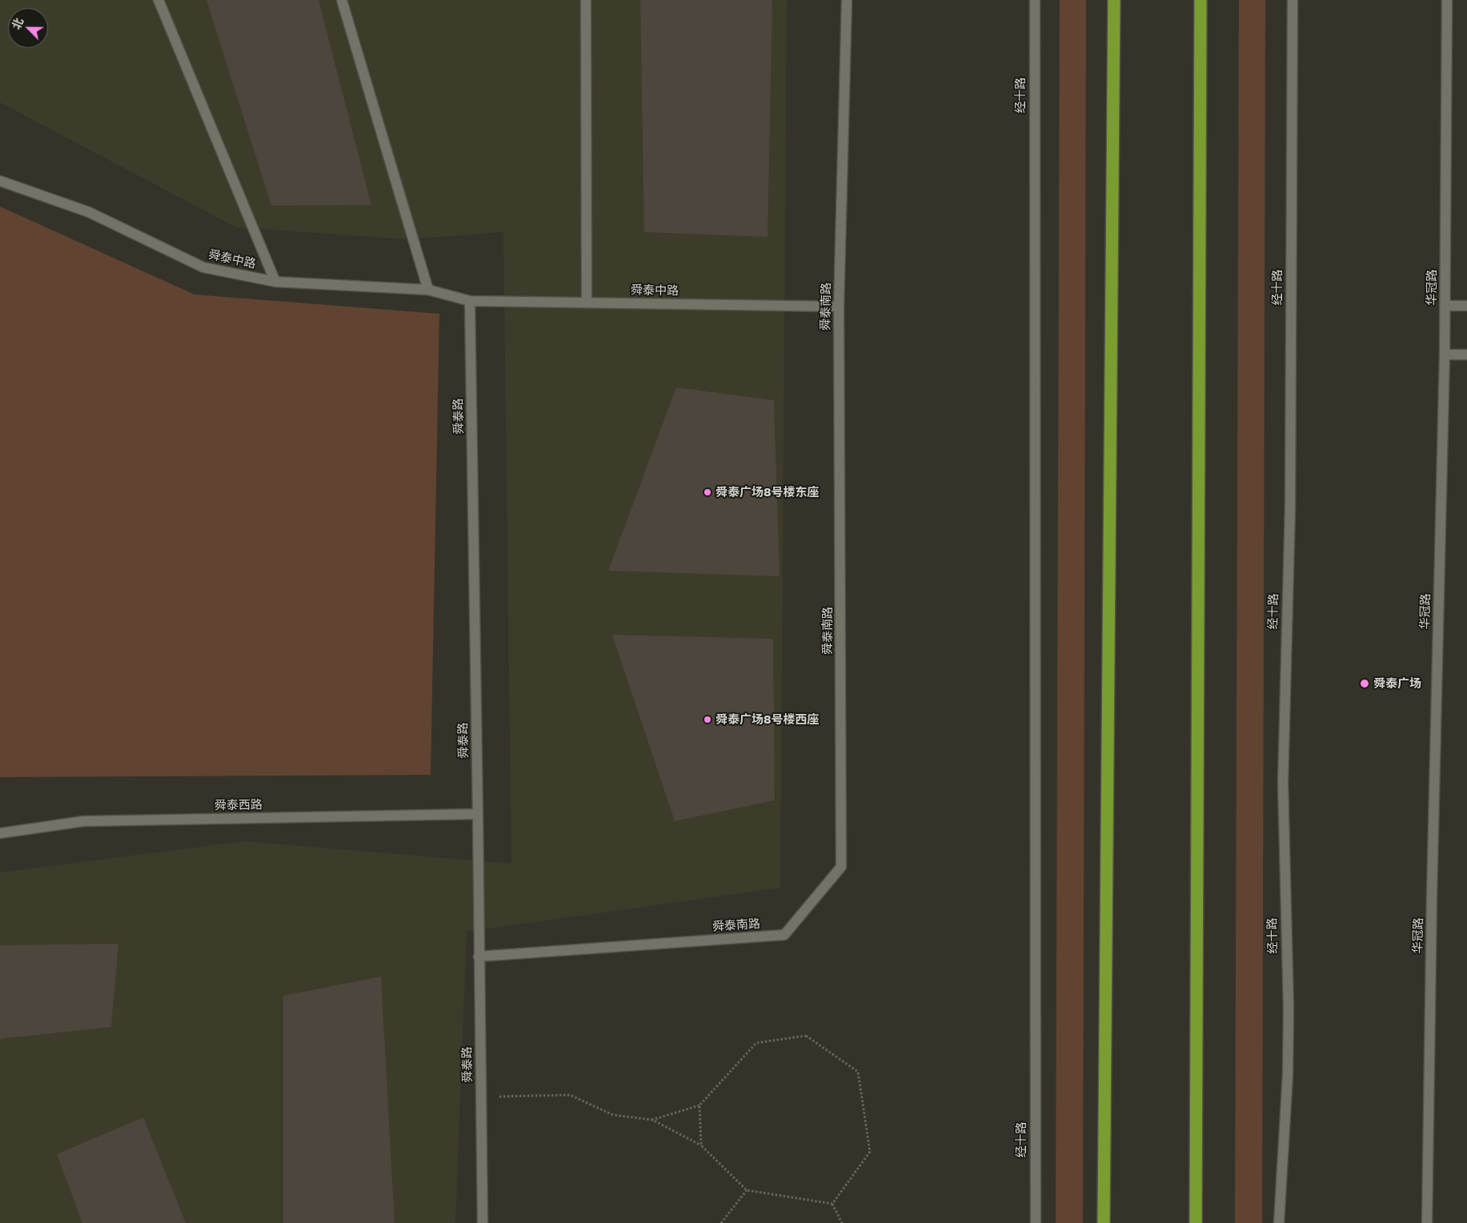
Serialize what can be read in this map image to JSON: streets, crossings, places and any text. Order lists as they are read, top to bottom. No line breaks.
{"streets":{"street":["经十路","舜泰中路","华冠路","舜泰南路","舜泰路","舜泰西路"]},"crossings":[["舜泰中路","舜泰南路"],["舜泰中路","舜泰路"],["舜泰南路","舜泰路"],["舜泰路","舜泰西路"]],"places":["舜泰广场8号楼东座","舜泰广场","舜泰广场8号楼西座"],"north":"top left"}
